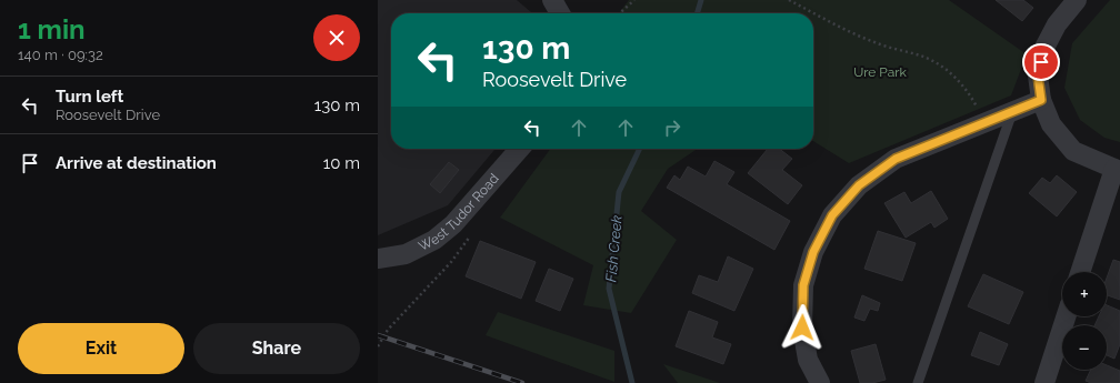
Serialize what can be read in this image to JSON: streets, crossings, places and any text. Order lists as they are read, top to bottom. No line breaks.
{"streets":{"street":["West Tudor Road"]},"water":["Fish Creek"],"parks":["Ure Park"],"page":{"heading":["1 min","140 m · 09:32"],"turn":["130 m","Roosevelt Drive"],"list":[{"name":"Turn left","note":"Roosevelt Drive","value":"130 m"},{"name":"Arrive at destination","value":"10 m"}],"map_buttons":["+","−"],"buttons":["Exit","Share"]}}
